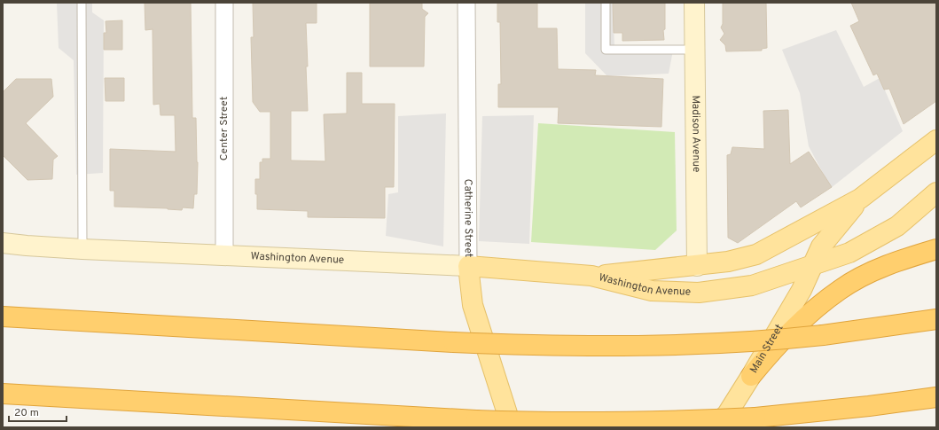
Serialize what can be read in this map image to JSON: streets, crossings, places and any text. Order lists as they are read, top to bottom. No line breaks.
{"streets":{"main road":["Madison Avenue","Catherine Street","Washington Avenue","Main Street"],"street":["Center Street"]},"crossings":[["Center Street","Washington Avenue"],["Madison Avenue","Washington Avenue"],["Madison Avenue","Main Street"],["Catherine Street","Washington Avenue"],["Washington Avenue","Main Street"]],"scale_bar":"20 m"}
